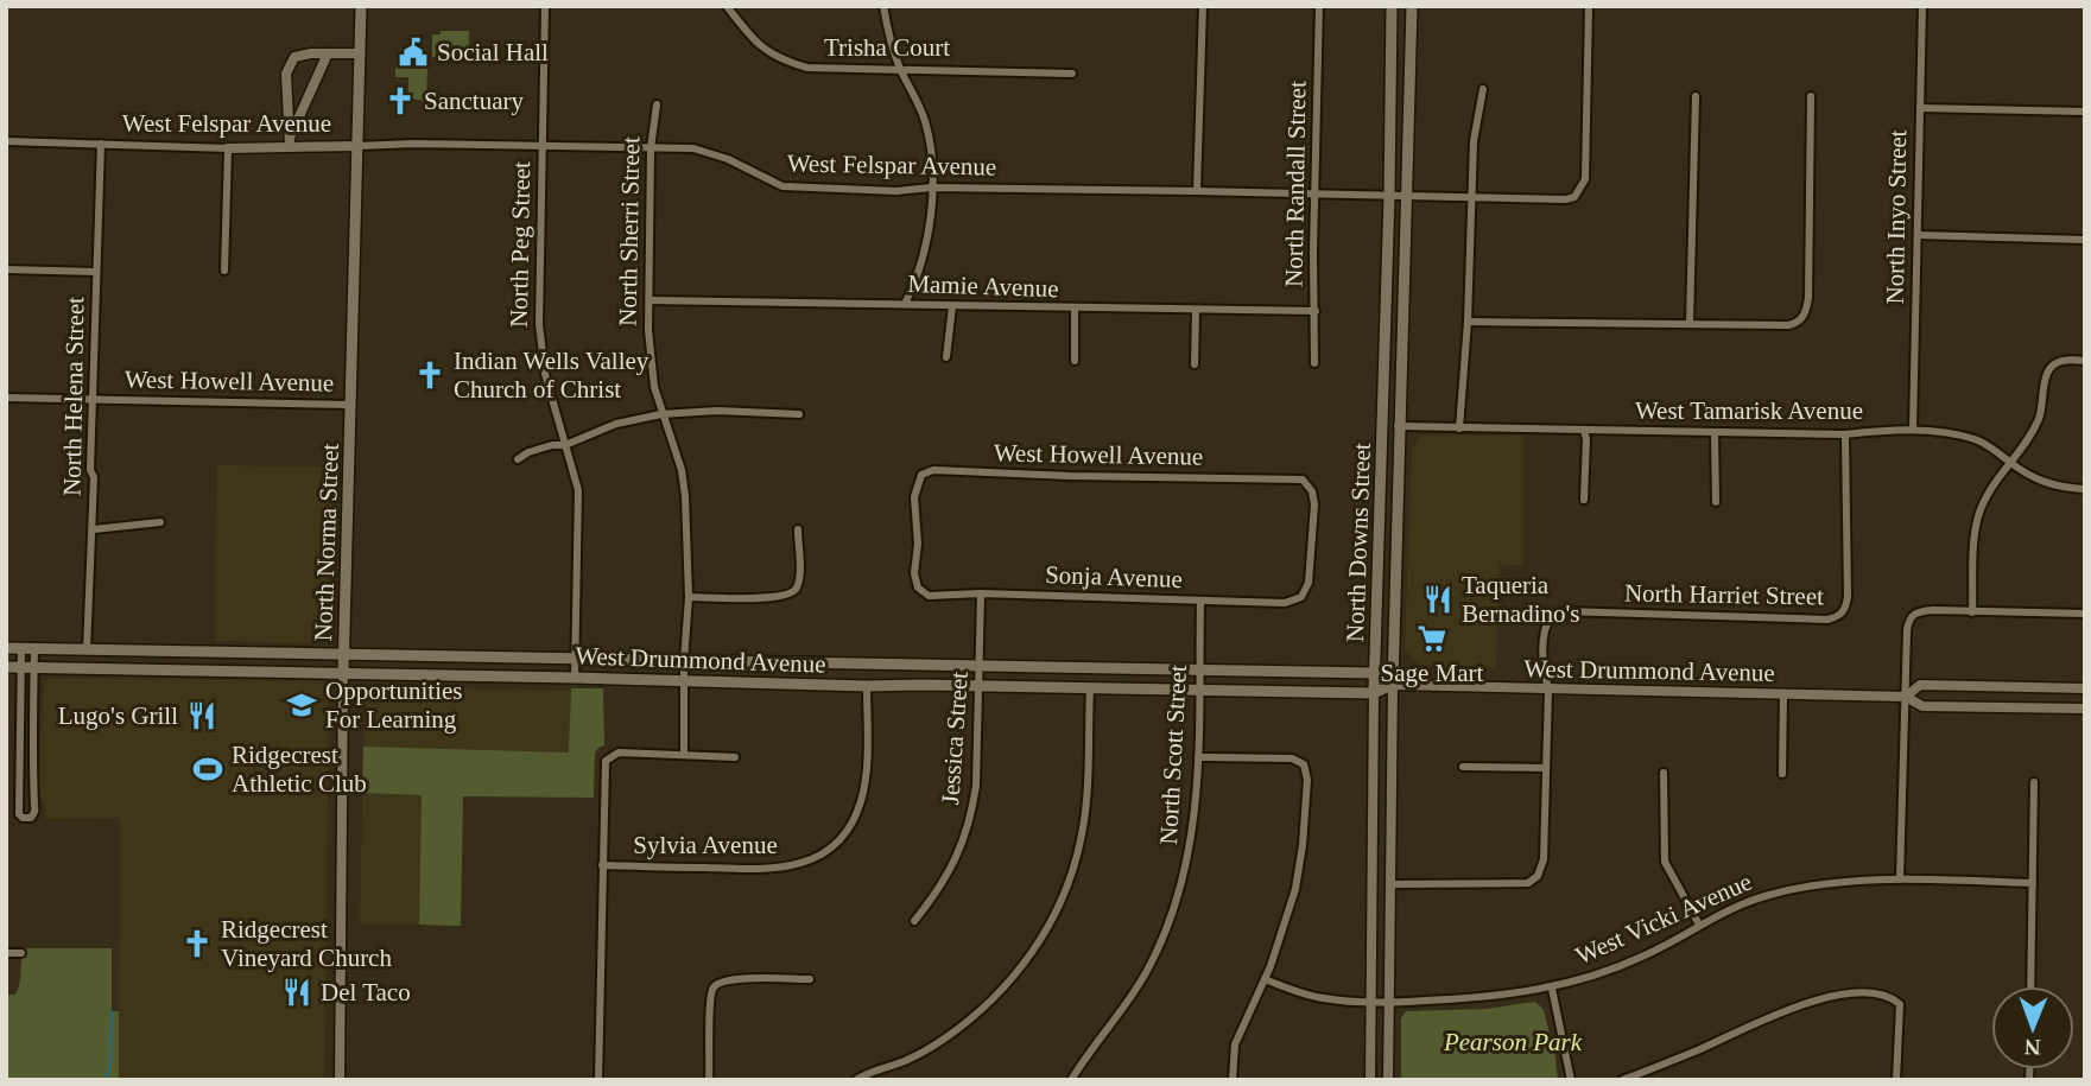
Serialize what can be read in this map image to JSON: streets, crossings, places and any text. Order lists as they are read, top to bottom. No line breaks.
{"streets":{"main road":["North Norma Street","North Downs Street","West Drummond Avenue"],"street":["Trisha Court","West Felspar Avenue","North Randall Street","North Inyo Street","North Sherri Street","North Peg Street","Mamie Avenue","West Howell Avenue","North Helena Street","West Tamarisk Avenue","Sonja Avenue","North Harriet Street","Jessica Street","North Scott Street","Sylvia Avenue","West Vicki Avenue"]},"crossings":[["West Felspar Avenue","North Randall Street"],["West Felspar Avenue","North Sherri Street"],["West Felspar Avenue","North Peg Street"],["West Felspar Avenue","North Helena Street"],["West Felspar Avenue","North Norma Street"],["West Felspar Avenue","North Downs Street"],["North Randall Street","Mamie Avenue"],["North Inyo Street","West Tamarisk Avenue"],["North Sherri Street","Mamie Avenue"],["North Sherri Street","West Drummond Avenue"],["North Peg Street","West Drummond Avenue"],["West Howell Avenue","North Helena Street"],["West Howell Avenue","North Norma Street"],["West Howell Avenue","Sonja Avenue"],["North Helena Street","West Drummond Avenue"],["West Tamarisk Avenue","North Downs Street"],["West Tamarisk Avenue","North Harriet Street"],["North Norma Street","West Drummond Avenue"],["North Downs Street","West Drummond Avenue"],["North Downs Street","West Vicki Avenue"],["Sonja Avenue","Jessica Street"],["Sonja Avenue","North Scott Street"],["North Harriet Street","West Drummond Avenue"],["West Drummond Avenue","Jessica Street"],["West Drummond Avenue","North Scott Street"],["West Drummond Avenue","Sylvia Avenue"]],"parks":["Pearson Park"],"places":{"public building":["Social Hall"],"church":["Sanctuary","Indian Wells Valley Church of Christ","Ridgecrest Vineyard Church"],"restaurant":["Taqueria Bernadino's","Lugo's Grill","Del Taco"],"supermarket":["Sage Mart"],"school or university":["Opportunities For Learning"],"sports":["Ridgecrest Athletic Club"]},"north":"bottom"}
